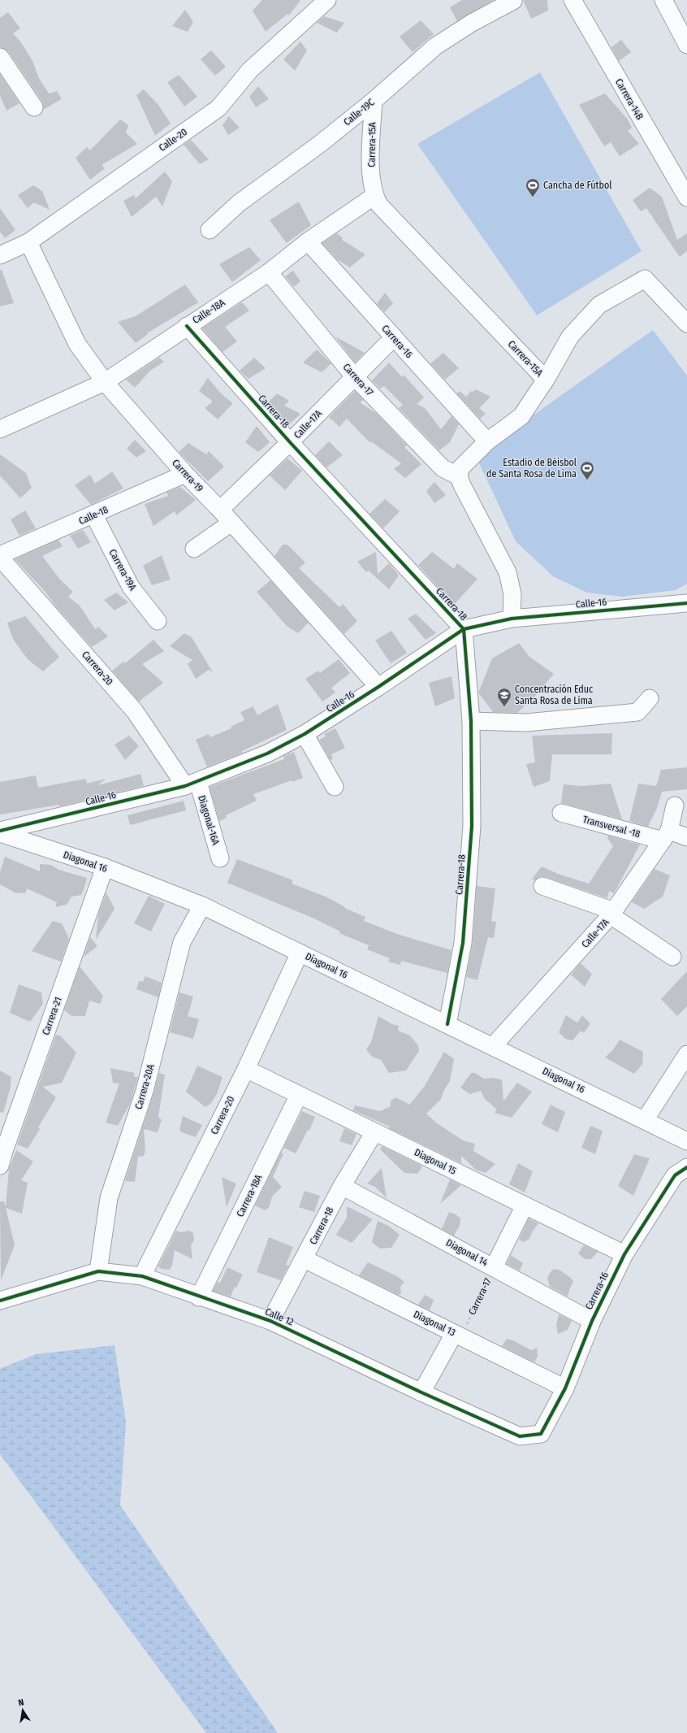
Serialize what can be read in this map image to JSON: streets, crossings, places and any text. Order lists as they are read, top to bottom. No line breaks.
{"streets":{"street":["Carrera-14B","Calle-19C","Calle-20","Carrera-15A","Calle-18A","Carrera-16","Carrera-17","Carrera-18","Calle-17A","Carrera-19","Calle-18","Carrera-19A","Calle-16","Carrera-20","Diagonal-16A","Transversal -18","Diagonal 16","Carrera-21","Carrera-20A","Diagonal 15","Carrera-18A","Diagonal 14","Calle 12","Diagonal 13"]},"crossings":[["Calle-19C","Carrera-15A"],["Calle-20","Carrera-19"],["Carrera-15A","Calle-18A"],["Carrera-15A","Carrera-16"],["Carrera-15A","Carrera-17"],["Calle-18A","Carrera-16"],["Calle-18A","Carrera-17"],["Calle-18A","Carrera-18"],["Calle-18A","Carrera-19"],["Carrera-16","Calle-17A"],["Carrera-16","Diagonal 15"],["Carrera-16","Diagonal 14"],["Carrera-16","Calle 12"],["Carrera-16","Diagonal 13"],["Carrera-17","Calle-17A"],["Carrera-17","Diagonal 15"],["Carrera-17","Diagonal 14"],["Carrera-17","Diagonal 13"],["Carrera-18","Calle-17A"],["Carrera-18","Calle-16"],["Carrera-18","Diagonal 16"],["Carrera-18","Diagonal 15"],["Carrera-18","Diagonal 14"],["Carrera-18","Calle 12"],["Carrera-18","Diagonal 13"],["Calle-17A","Carrera-19"],["Calle-17A","Transversal -18"],["Calle-17A","Diagonal 16"],["Carrera-19","Calle-18"],["Carrera-19","Calle-16"],["Calle-18","Carrera-19A"],["Calle-18","Carrera-20"],["Calle-16","Carrera-20"],["Calle-16","Diagonal-16A"],["Calle-16","Diagonal 16"],["Carrera-20","Diagonal-16A"],["Carrera-20","Diagonal 16"],["Carrera-20","Diagonal 15"],["Carrera-20","Calle 12"],["Diagonal 16","Carrera-21"],["Diagonal 16","Carrera-20A"],["Carrera-20A","Calle 12"],["Diagonal 15","Carrera-18A"],["Carrera-18A","Calle 12"]],"places":{"sports":["Cancha de Fútbol","Estadio de Béisbol de Santa Rosa de Lima"],"school or university":["Concentración Educ Santa Rosa de Lima"]},"north":"top"}
